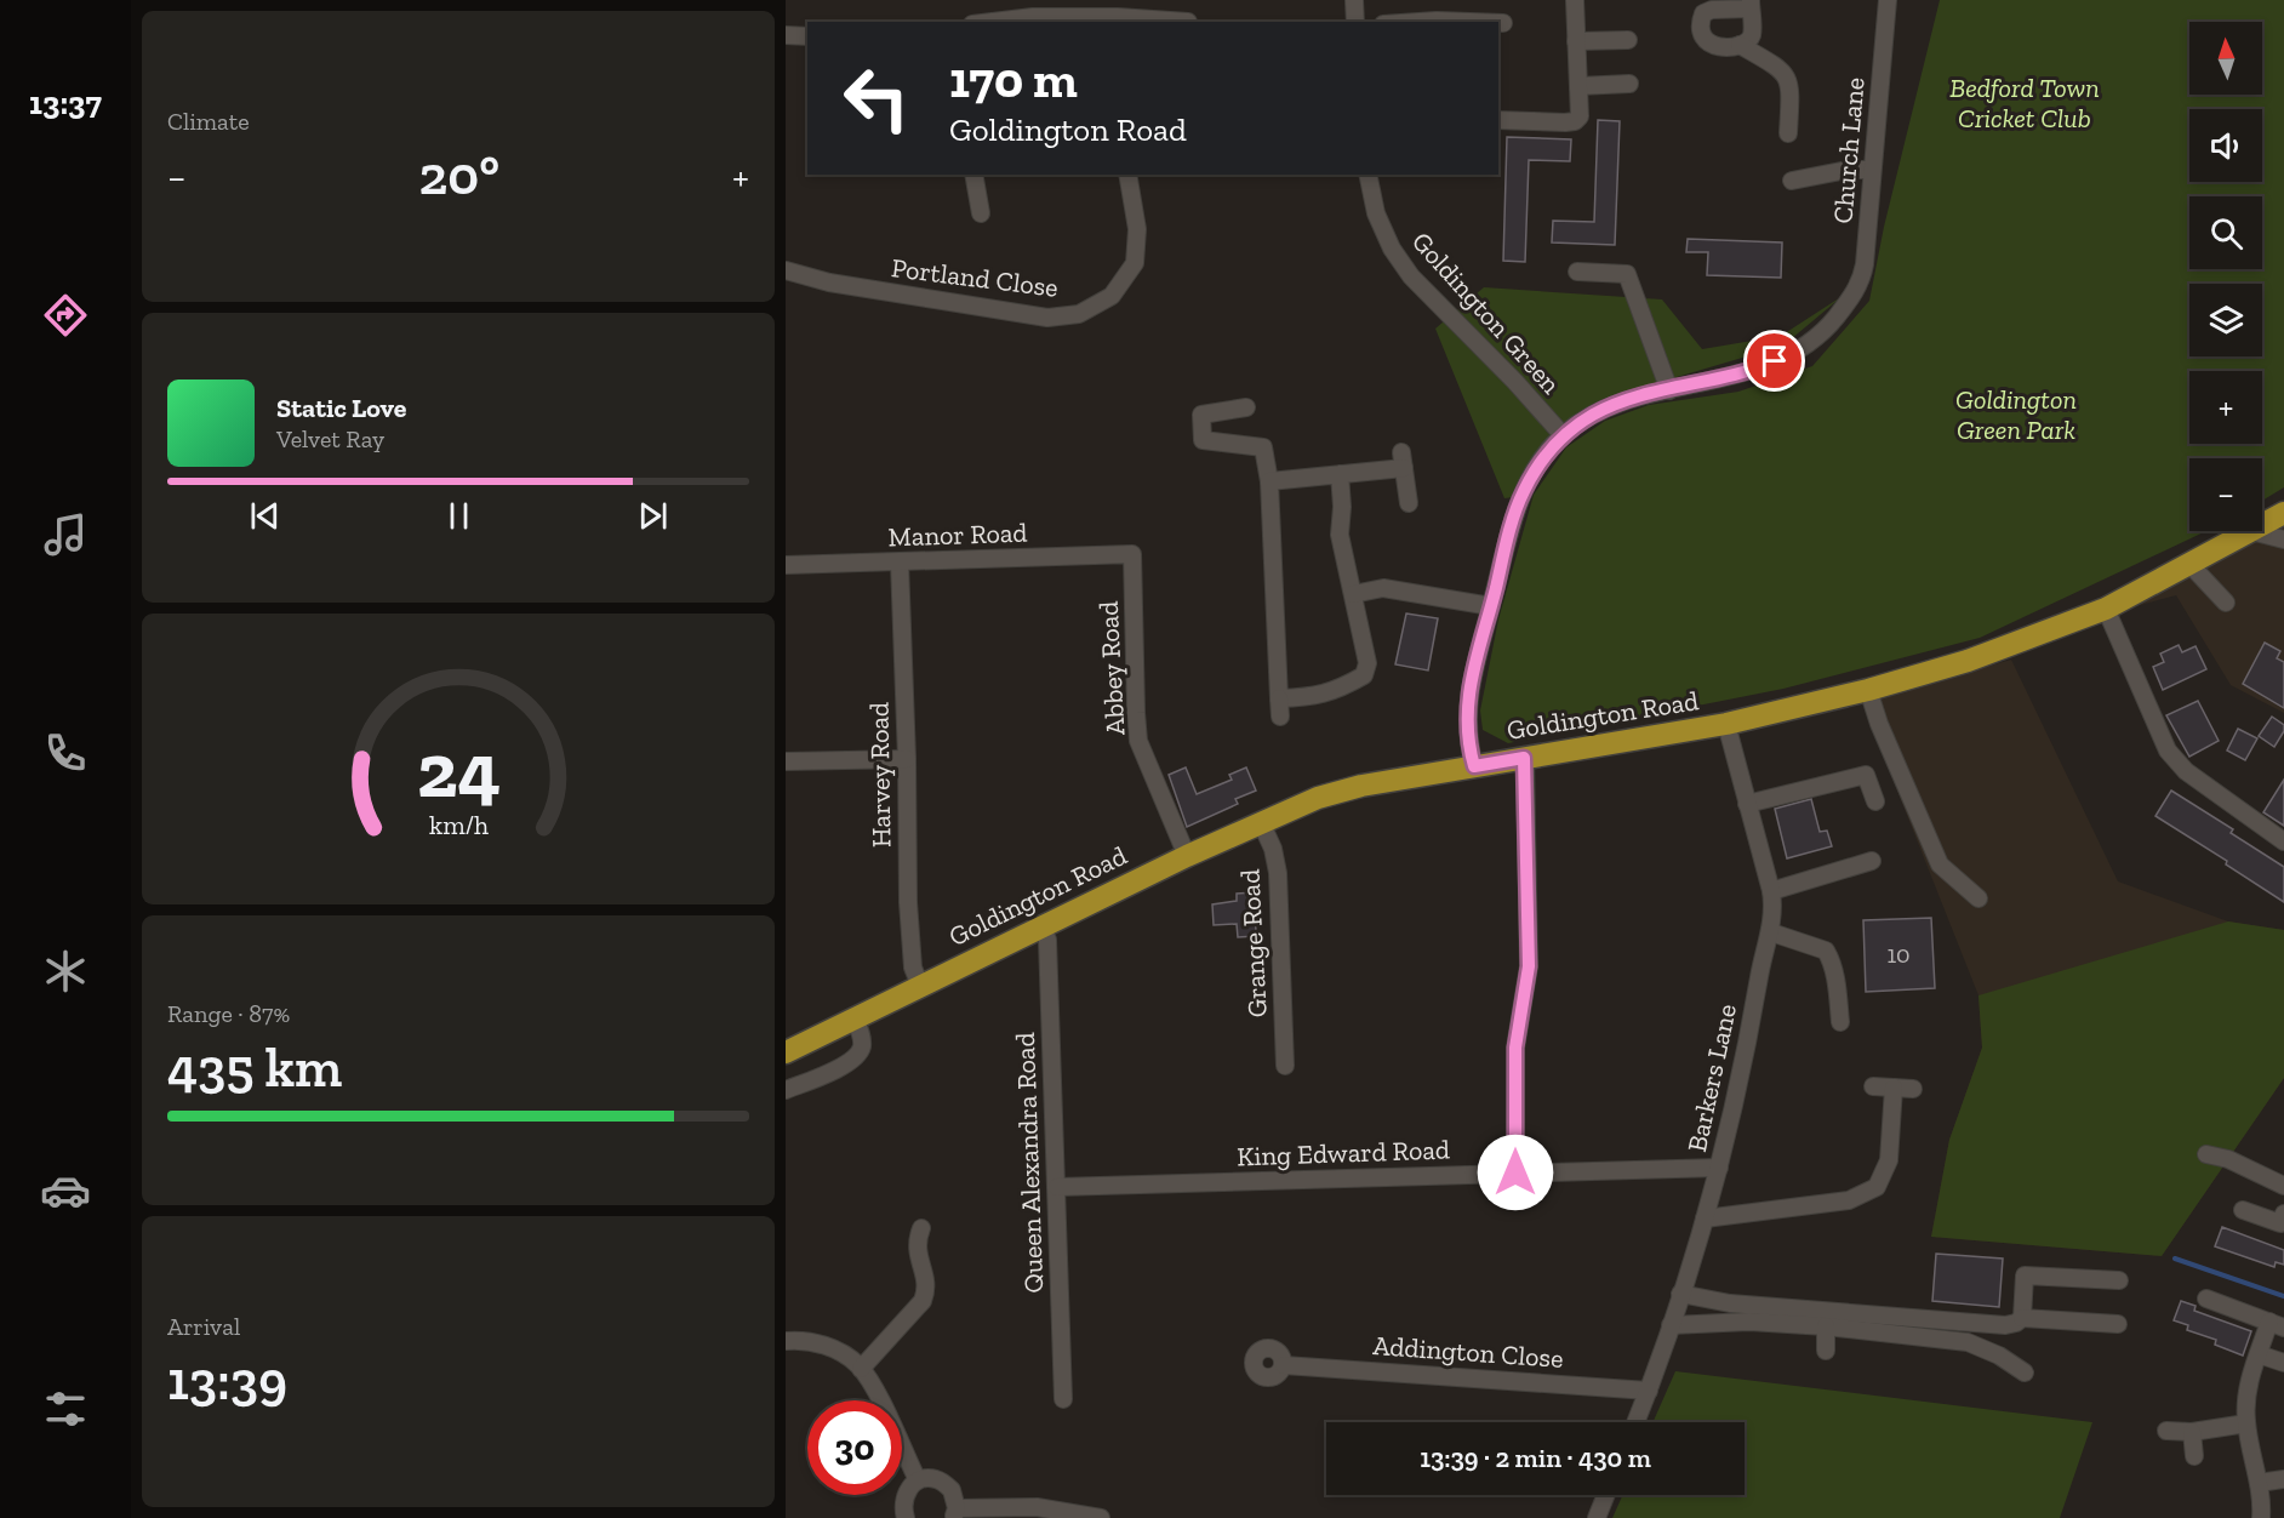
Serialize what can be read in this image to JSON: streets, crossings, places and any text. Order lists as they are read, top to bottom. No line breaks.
{"streets":{"main road":["Goldington Road"],"street":["Church Lane","Portland Close","Goldington Green","Manor Road","Abbey Road","Harvey Road","Grange Road","Barkers Lane","King Edward Road","Queen Alexandra Road","Addington Close"]},"crossings":[["Church Lane","Goldington Green"],["Goldington Green","Goldington Road"],["Manor Road","Abbey Road"],["Manor Road","Harvey Road"],["Abbey Road","Goldington Road"],["Goldington Road","Harvey Road"],["Goldington Road","Grange Road"],["Goldington Road","Barkers Lane"],["Goldington Road","Queen Alexandra Road"],["Barkers Lane","King Edward Road"],["Barkers Lane","Addington Close"],["King Edward Road","Queen Alexandra Road"]],"parks":["Bedford Town Cricket Club","Goldington Green Park"],"house_numbers":["10"],"north":"top","page":{"tabs":"13:37","tile":["Climate",["Range · 87%","435 km"],["Arrival","13:39"]],"map_buttons":["+","−"],"turn":["170 m","Goldington Road"],"heat":["−","20°","+"],"song":["Static Love","Velvet Ray"],"limit":"30","trip":"13:39 · 2 min · 430 m","gauge":["24","km/h"]}}
